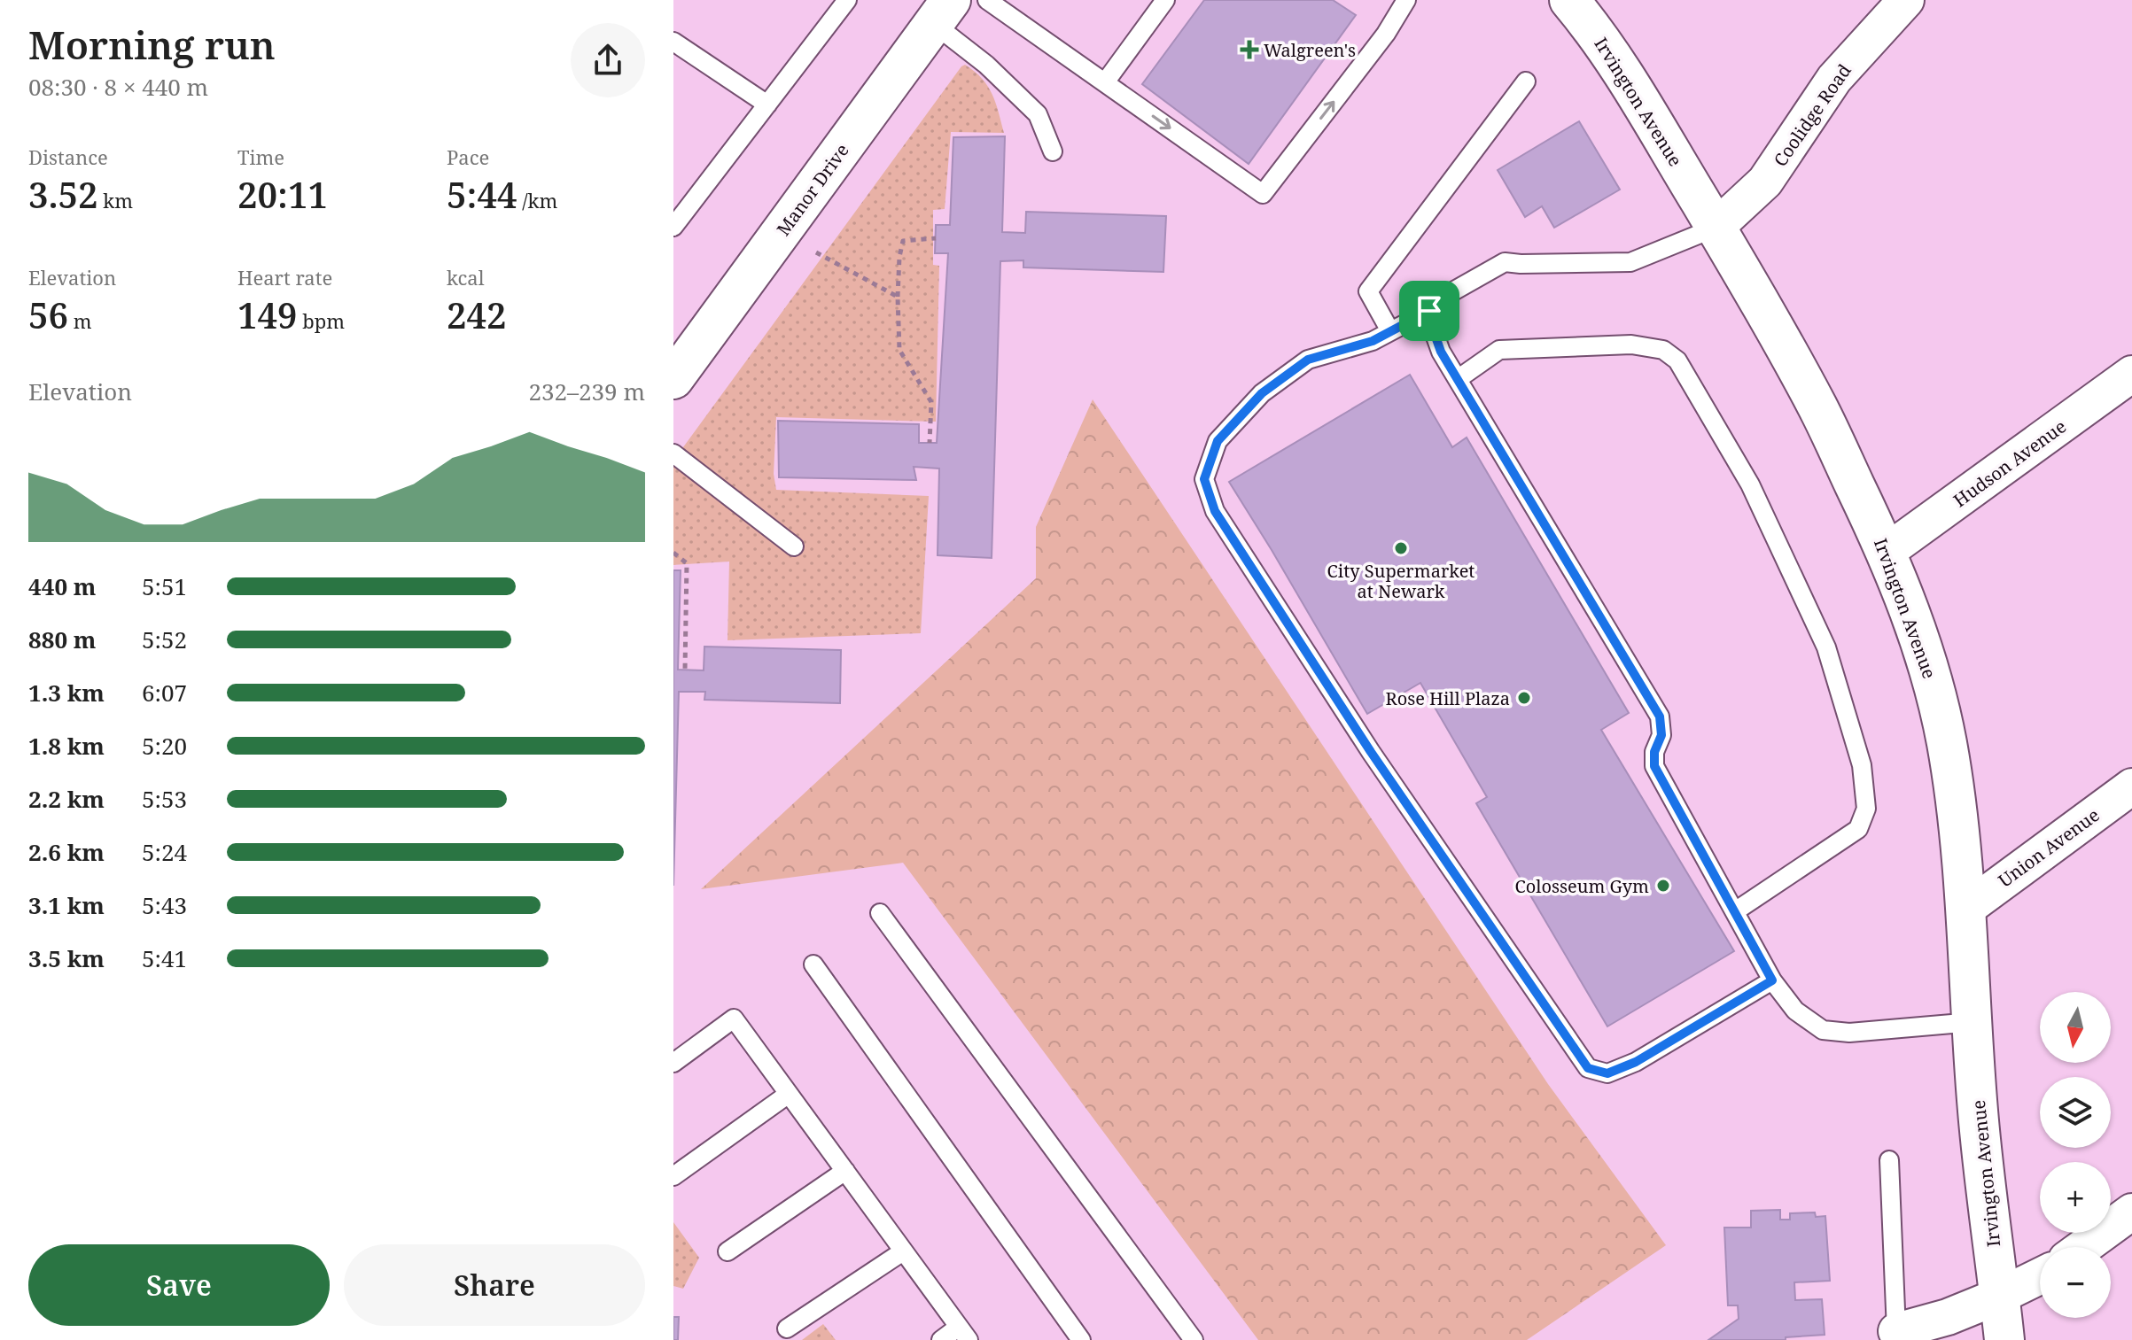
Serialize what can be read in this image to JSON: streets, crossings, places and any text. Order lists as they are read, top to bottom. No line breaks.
{"streets":{"main road":["Irvington Avenue","Manor Drive"],"street":["Coolidge Road","Hudson Avenue","Union Avenue"]},"crossings":[["Irvington Avenue","Coolidge Road"],["Irvington Avenue","Hudson Avenue"],["Irvington Avenue","Union Avenue"]],"places":{"health":["Walgreen's"],"other":["City Supermarket at Newark","Rose Hill Plaza","Colosseum Gym"]},"north":"bottom","page":{"heading":["Morning run","08:30 · 8 × 440 m"],"stats":[["Distance","3.52 km"],["Time","20:11"],["Pace","5:44 /km"],["Elevation","56 m"],["Heart rate","149 bpm"],["kcal","242"]],"chart":["Elevation","232–239 m"],"list":[{"name":"440 m","note":"5:51"},{"name":"880 m","note":"5:52"},{"name":"1.3 km","note":"6:07"},{"name":"1.8 km","note":"5:20"},{"name":"2.2 km","note":"5:53"},{"name":"2.6 km","note":"5:24"},{"name":"3.1 km","note":"5:43"},{"name":"3.5 km","note":"5:41"}],"map_buttons":["+","−"],"buttons":["Save","Share"]}}
